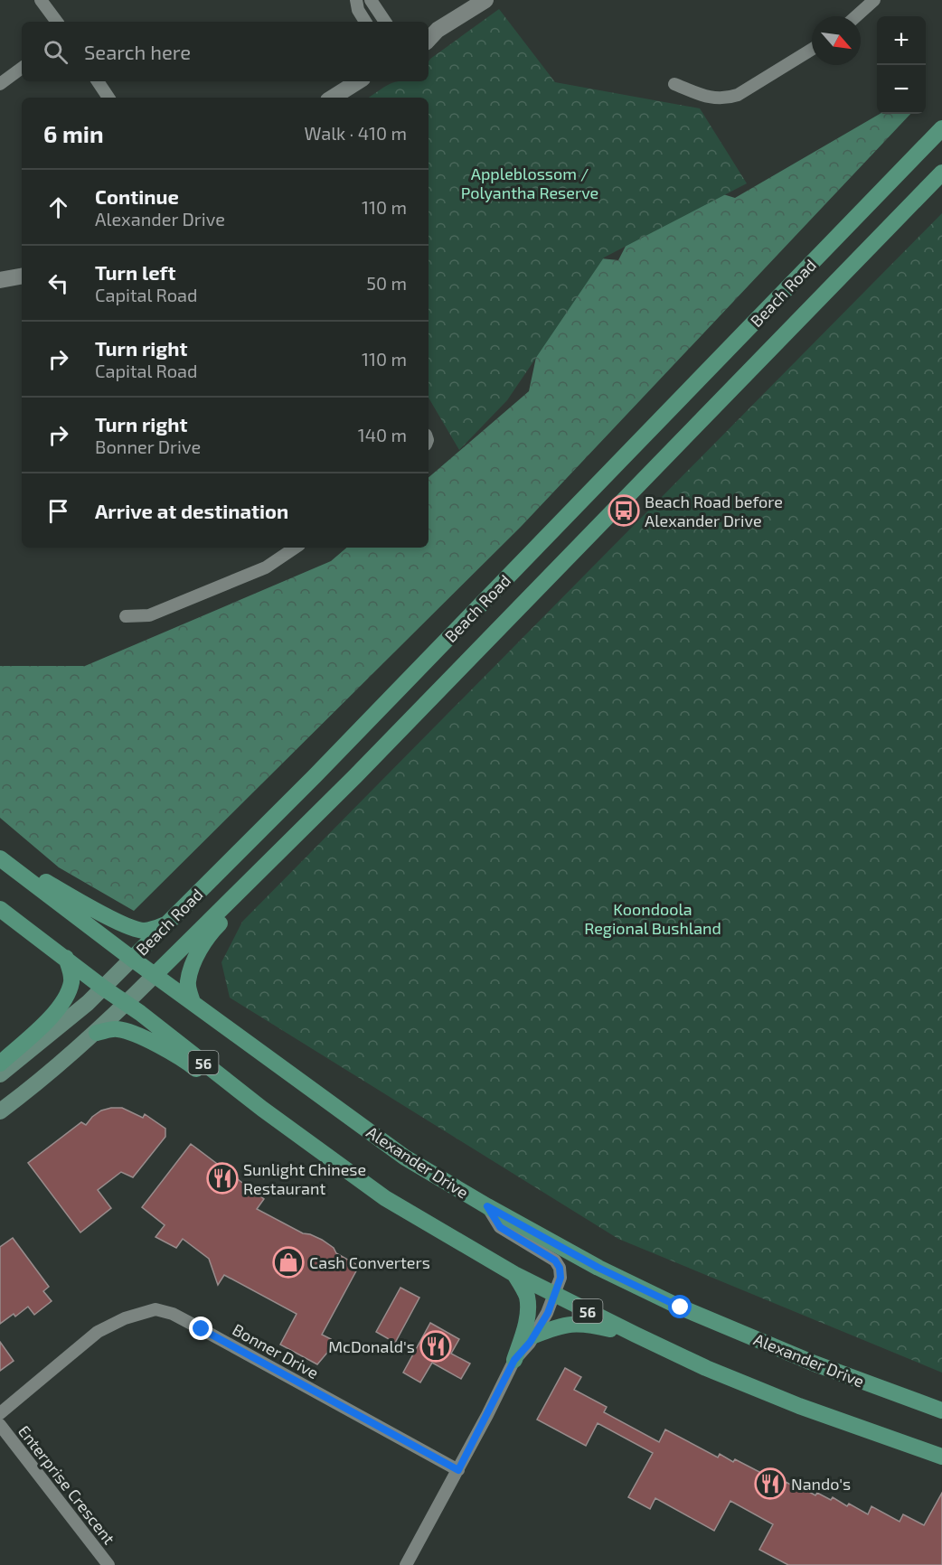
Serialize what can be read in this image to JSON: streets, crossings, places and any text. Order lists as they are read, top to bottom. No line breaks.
{"streets":{"main road":["Beach Road","56","Alexander Drive"],"street":["Bonner Drive","Enterprise Crescent"]},"crossings":[["Beach Road","56"],["Beach Road","Alexander Drive"]],"parks":["Appleblossom / Polyantha Reserve","Koondoola Regional Bushland"],"places":{"bus stop":["Beach Road before Alexander Drive"],"restaurant":["Sunlight Chinese Restaurant","McDonald's","Nando's"],"shop":["Cash Converters"]},"north":"bottom right","page":{"map_buttons":["+","−"],"search":"Search here","heading":["6 min","Walk · 410 m"],"list":[["Continue","Alexander Drive","110 m"],["Turn left","Capital Road","50 m"],["Turn right","Capital Road","110 m"],["Turn right","Bonner Drive","140 m"],"Arrive at destination"]}}
